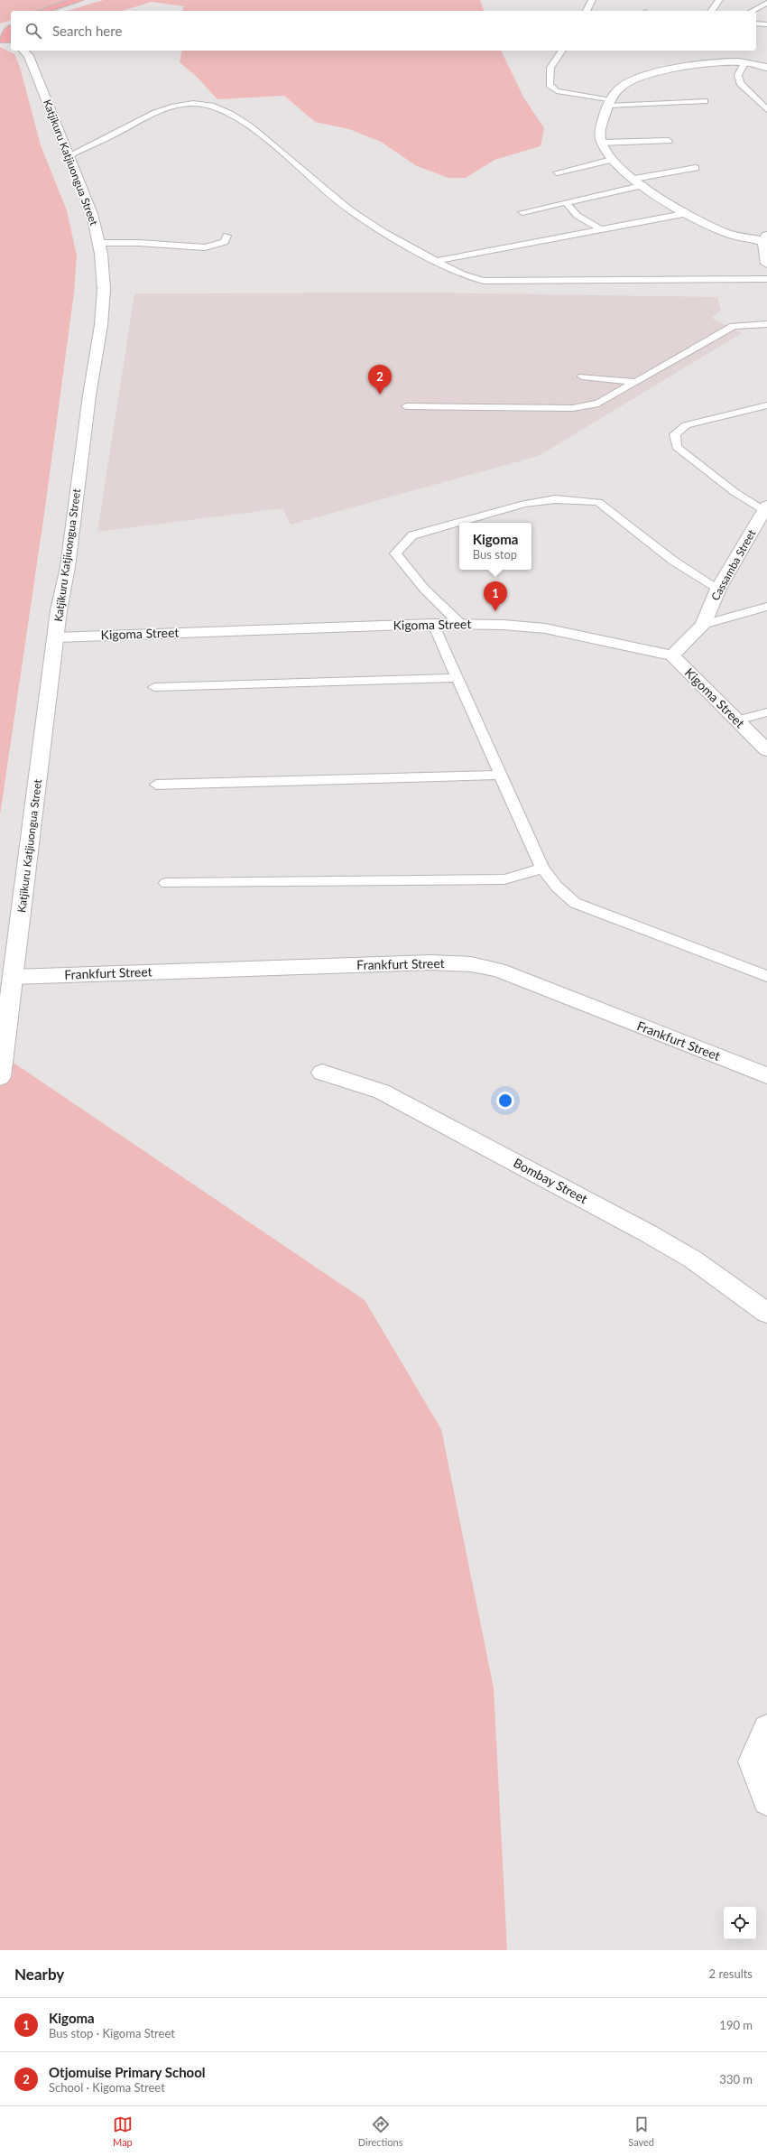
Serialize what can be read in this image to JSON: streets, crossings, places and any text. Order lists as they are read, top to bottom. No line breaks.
{"streets":{"street":["Katjikuru Katjiuongua Street","Cassamba Street","Kigoma Street","Frankfurt Street","Bombay Street"]},"crossings":[["Katjikuru Katjiuongua Street","Kigoma Street"],["Katjikuru Katjiuongua Street","Frankfurt Street"],["Cassamba Street","Kigoma Street"]],"page":{"search":"Search here","pins":["2","1"],"popup":["Kigoma","Bus stop"],"heading":["Nearby","2 results"],"list":[{"mark":"1","name":"Kigoma","note":"Bus stop · Kigoma Street","value":"190 m"},{"mark":"2","name":"Otjomuise Primary School","note":"School · Kigoma Street","value":"330 m"}],"nav":["Map","Directions","Saved"]}}
